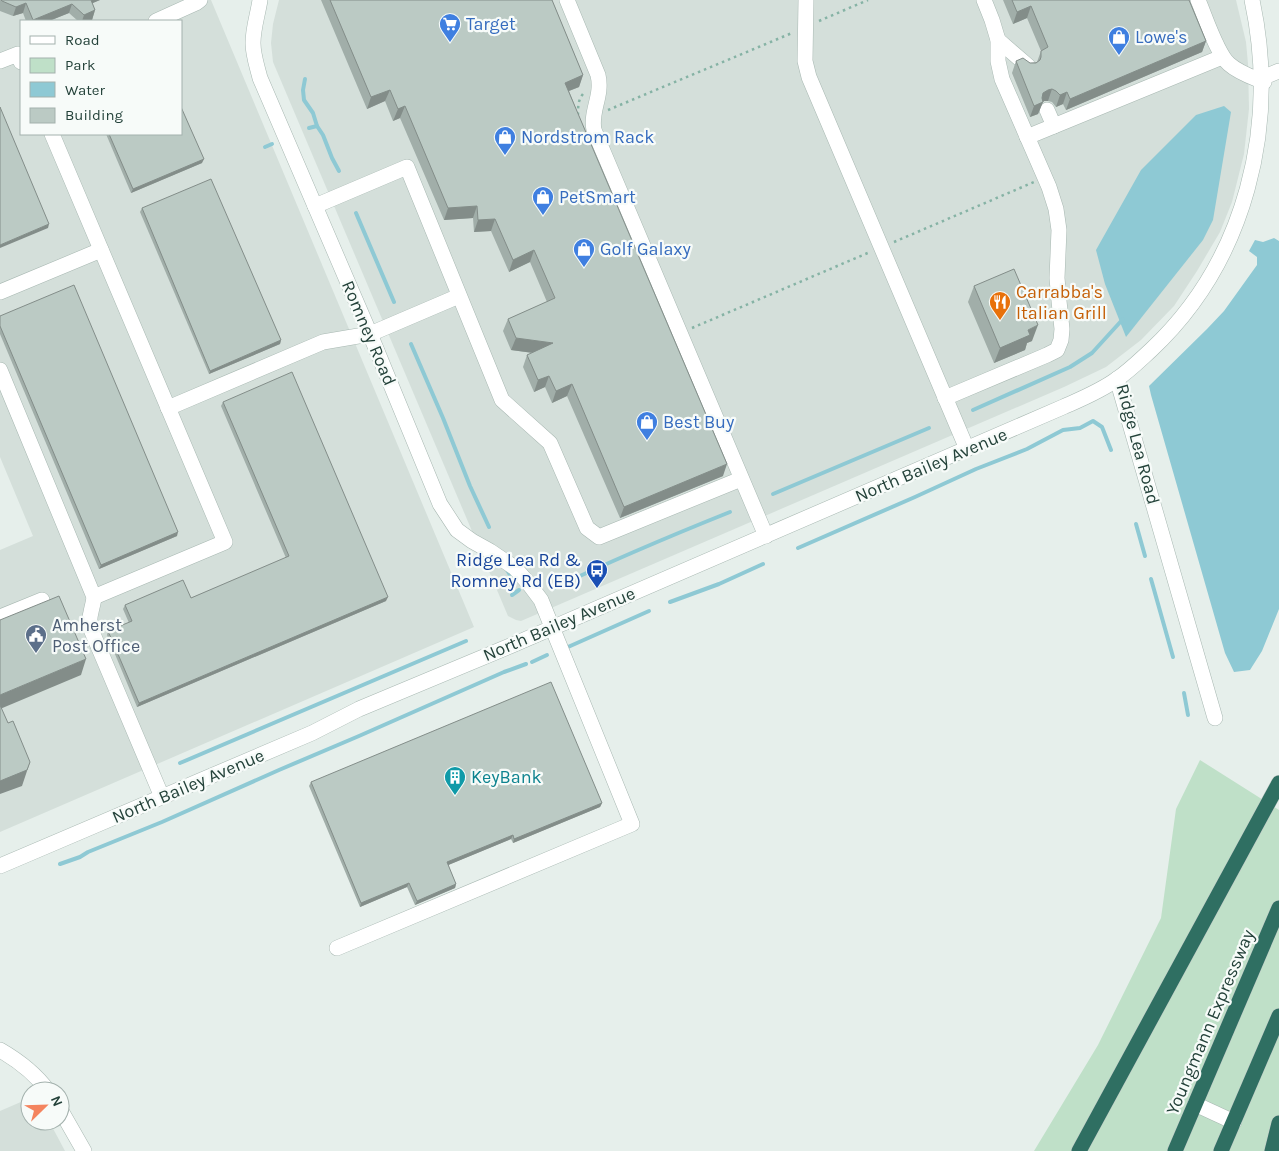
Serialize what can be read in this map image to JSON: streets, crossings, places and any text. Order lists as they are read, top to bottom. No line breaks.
{"streets":{"highway":["Youngmann Expressway"],"street":["Romney Road","Ridge Lea Road","North Bailey Avenue"]},"crossings":[["Romney Road","North Bailey Avenue"],["Ridge Lea Road","North Bailey Avenue"]],"places":{"supermarket":["Target"],"shop":["Lowe's","Nordstrom Rack","PetSmart","Golf Galaxy","Best Buy"],"restaurant":["Carrabba's Italian Grill"],"bus stop":["Ridge Lea Rd & Romney Rd (EB)"],"public building":["Amherst Post Office"],"building":["KeyBank"]},"legend":["Road","Park","Water","Building"],"north":"top right"}
